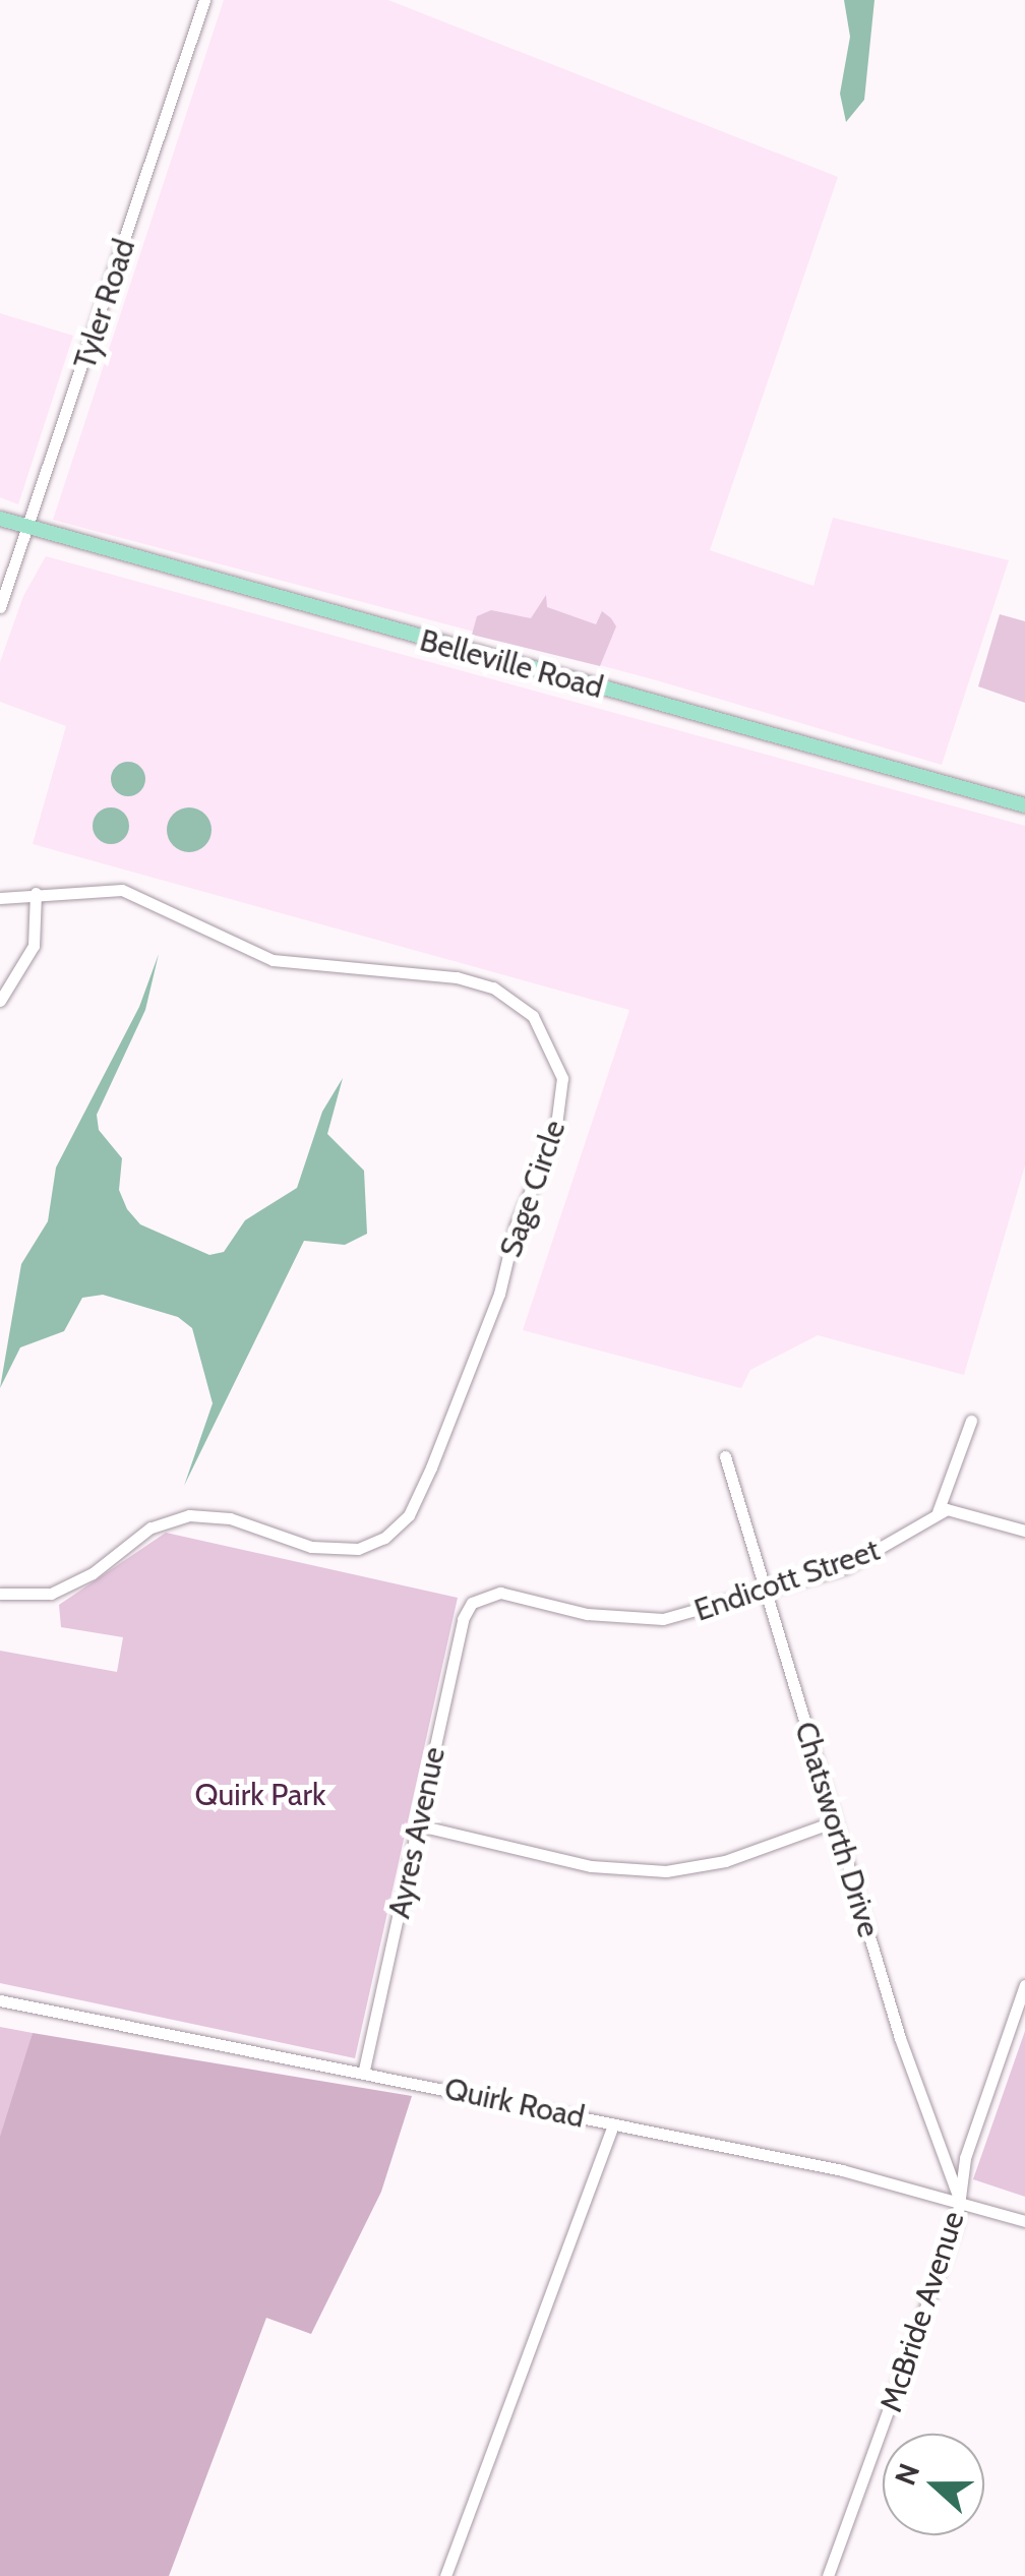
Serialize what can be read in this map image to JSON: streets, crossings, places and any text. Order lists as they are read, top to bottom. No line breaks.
{"streets":{"main road":["Belleville Road"],"street":["Tyler Road","Sage Circle","Endicott Street","Chatsworth Drive","Ayres Avenue","Quirk Road","McBride Avenue"]},"crossings":[["Tyler Road","Belleville Road"],["Endicott Street","Chatsworth Drive"],["Endicott Street","Ayres Avenue"],["Chatsworth Drive","Quirk Road"],["Chatsworth Drive","McBride Avenue"],["Ayres Avenue","Quirk Road"],["Quirk Road","McBride Avenue"]],"parks":["Quirk Park"],"north":"left"}
